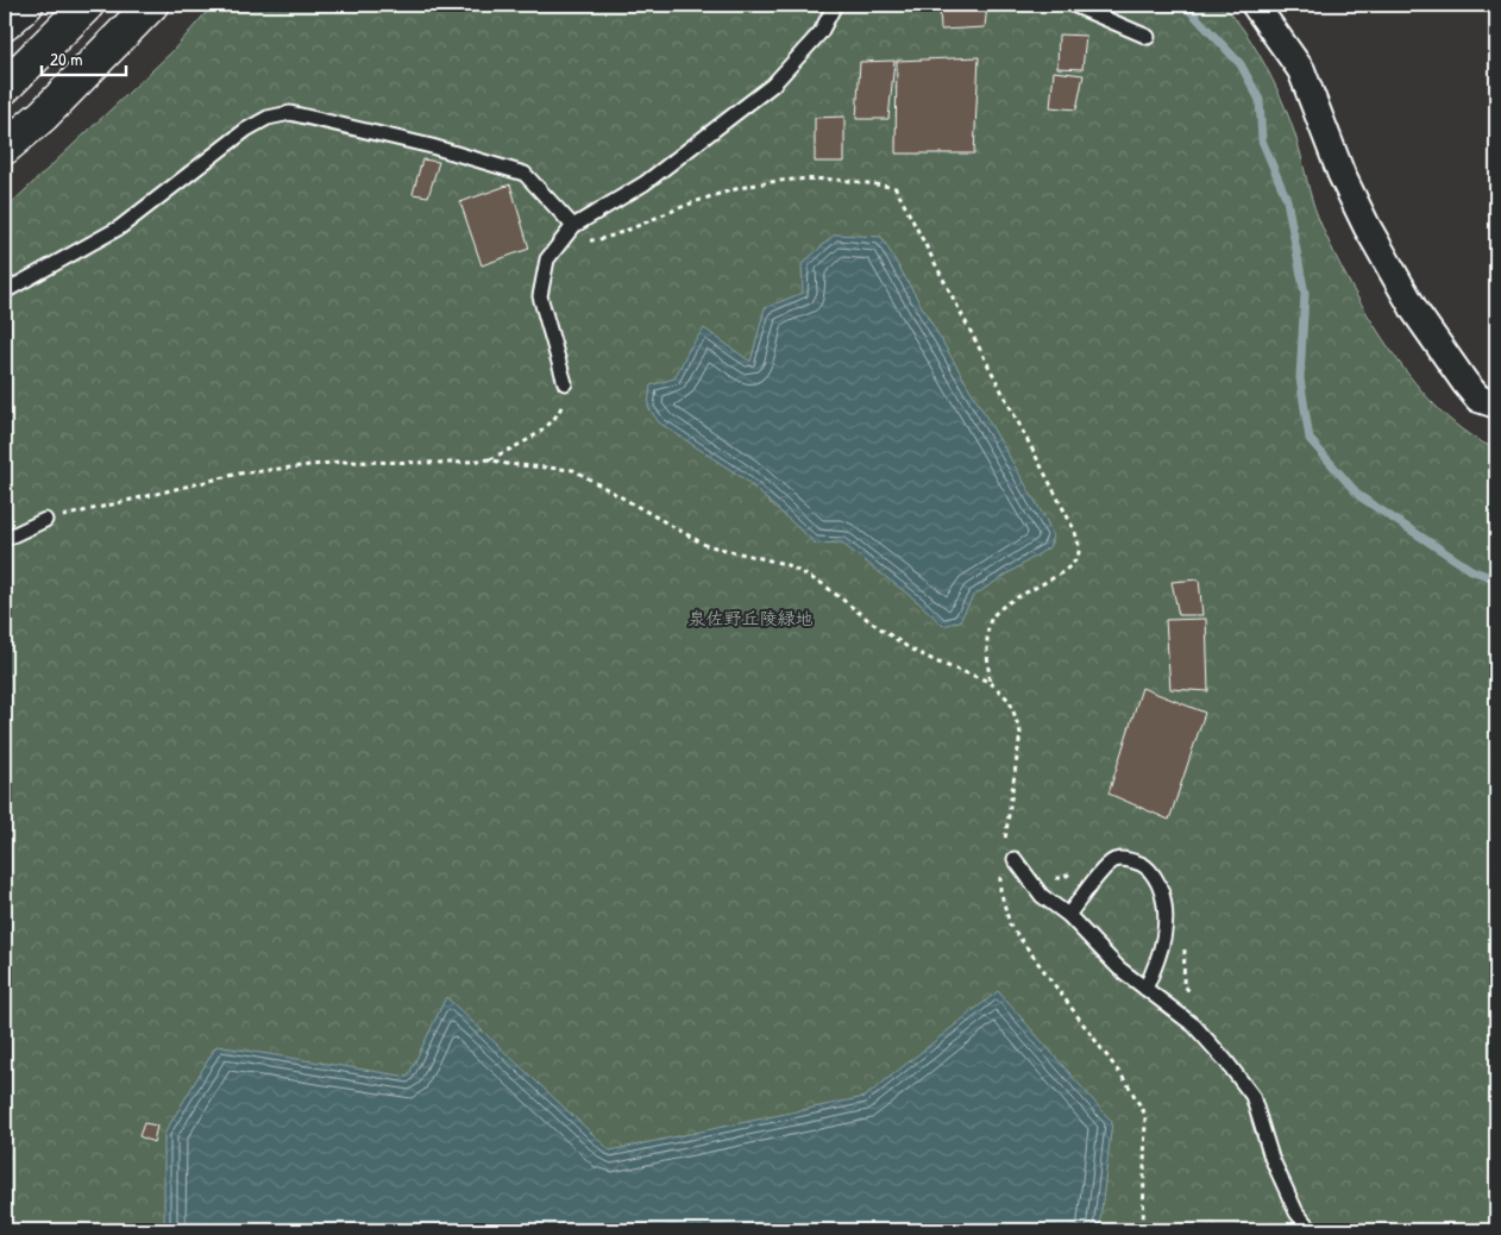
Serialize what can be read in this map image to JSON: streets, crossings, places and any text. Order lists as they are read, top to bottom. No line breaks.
{"parks":["泉佐野丘陵緑地"],"scale_bar":"20 m"}
